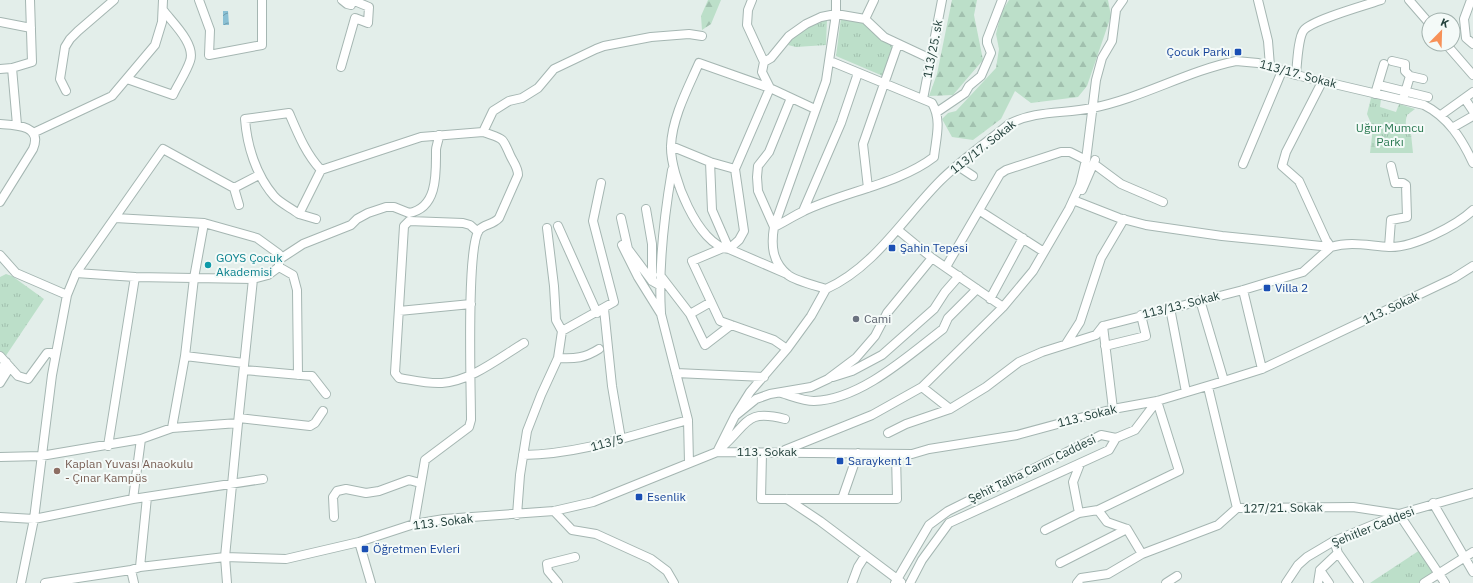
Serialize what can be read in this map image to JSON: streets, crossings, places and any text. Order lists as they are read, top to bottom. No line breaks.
{"streets":{"street":["113/25. sk","113/17. Sokak","113/13. Sokak","113. Sokak","113/5","Şehit Talha Carım Caddesi","127/21. Sokak","Şehitler Caddesi"]},"crossings":[["127/21. Sokak","Şehitler Caddesi"]],"parks":["Uğur Mumcu Parkı"],"places":{"transit":["Çocuk Parkı","Şahin Tepesi","Villa 2","Saraykent 1","Esenlik","Öğretmen Evleri"],"other":["GOYS Çocuk Akademisi","Cami","Kaplan Yuvası Anaokulu - Çınar Kampüs"]},"north":"top right"}
